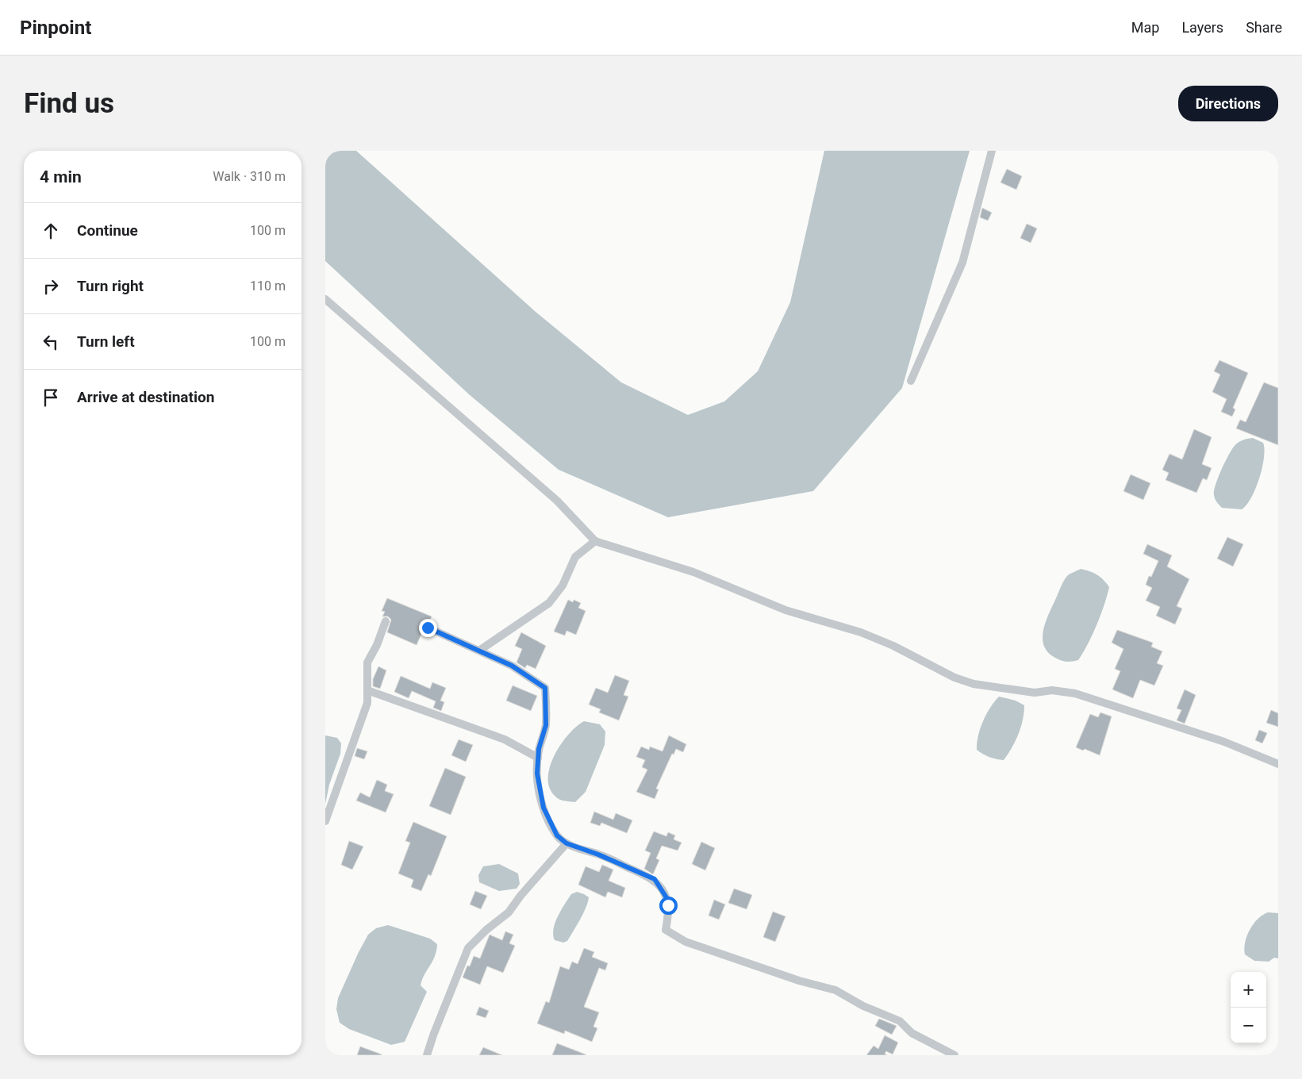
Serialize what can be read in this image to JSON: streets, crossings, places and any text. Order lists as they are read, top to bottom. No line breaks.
{"page":{"header":"Pinpoint","nav":["Map","Layers","Share"],"buttons":"Directions","title":"Find us","heading":["4 min","Walk · 310 m"],"list":[["Continue","100 m"],["Turn right","110 m"],["Turn left","100 m"],"Arrive at destination"],"map_buttons":["+","−"]}}
